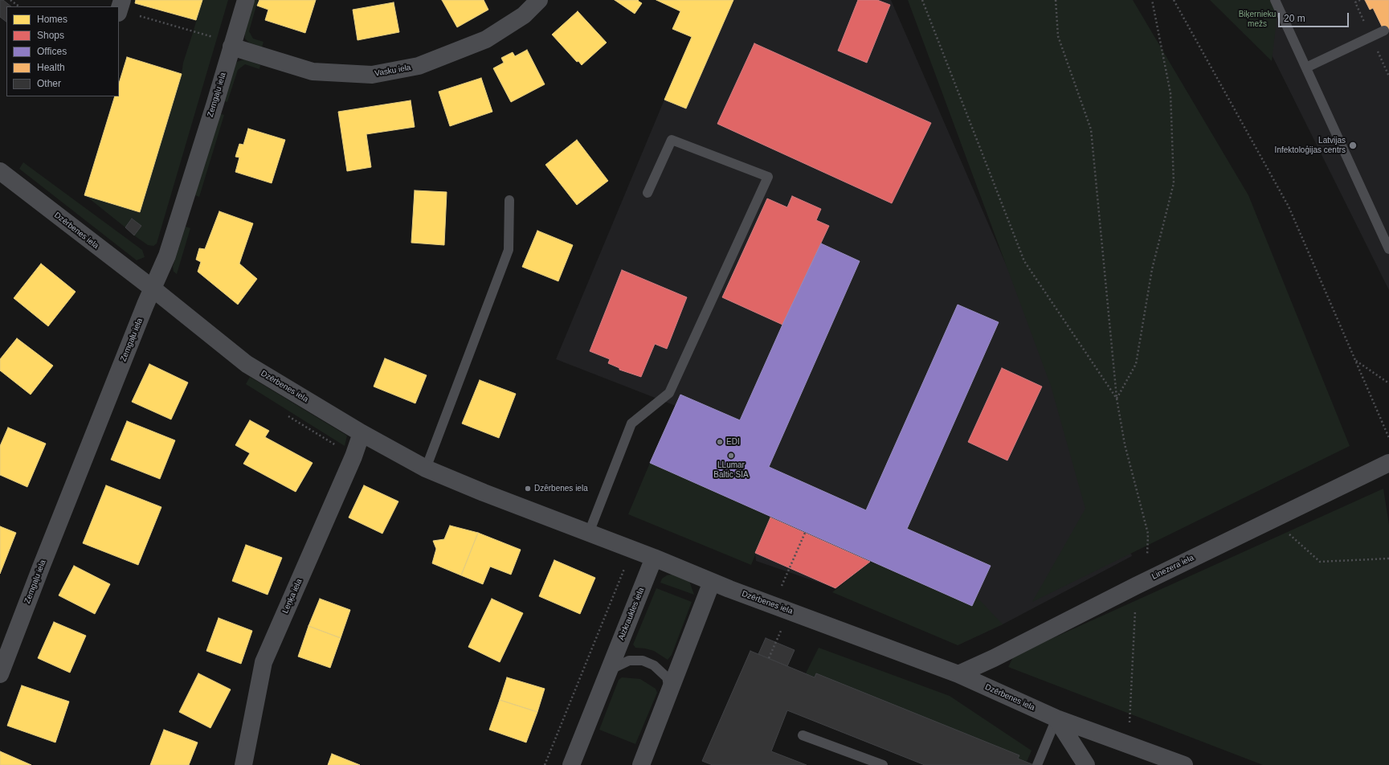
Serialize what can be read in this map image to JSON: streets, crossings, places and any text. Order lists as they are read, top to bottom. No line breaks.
{"streets":{"street":["Vasku iela","Zemgaļu iela","Dzērbenes iela","Linezera iela","Leņķa iela","Aizkraukles iela"]},"crossings":[["Vasku iela","Zemgaļu iela"],["Zemgaļu iela","Dzērbenes iela"],["Dzērbenes iela","Linezera iela"],["Dzērbenes iela","Leņķa iela"],["Dzērbenes iela","Aizkraukles iela"]],"parks":["Biķernieku mežs"],"places":["Latvijas Infektoloģijas centrs","EDI","LLumar Baltic SIA","Dzērbenes iela"],"legend":["Homes","Shops","Offices","Health","Other"],"scale_bar":"20 m"}
